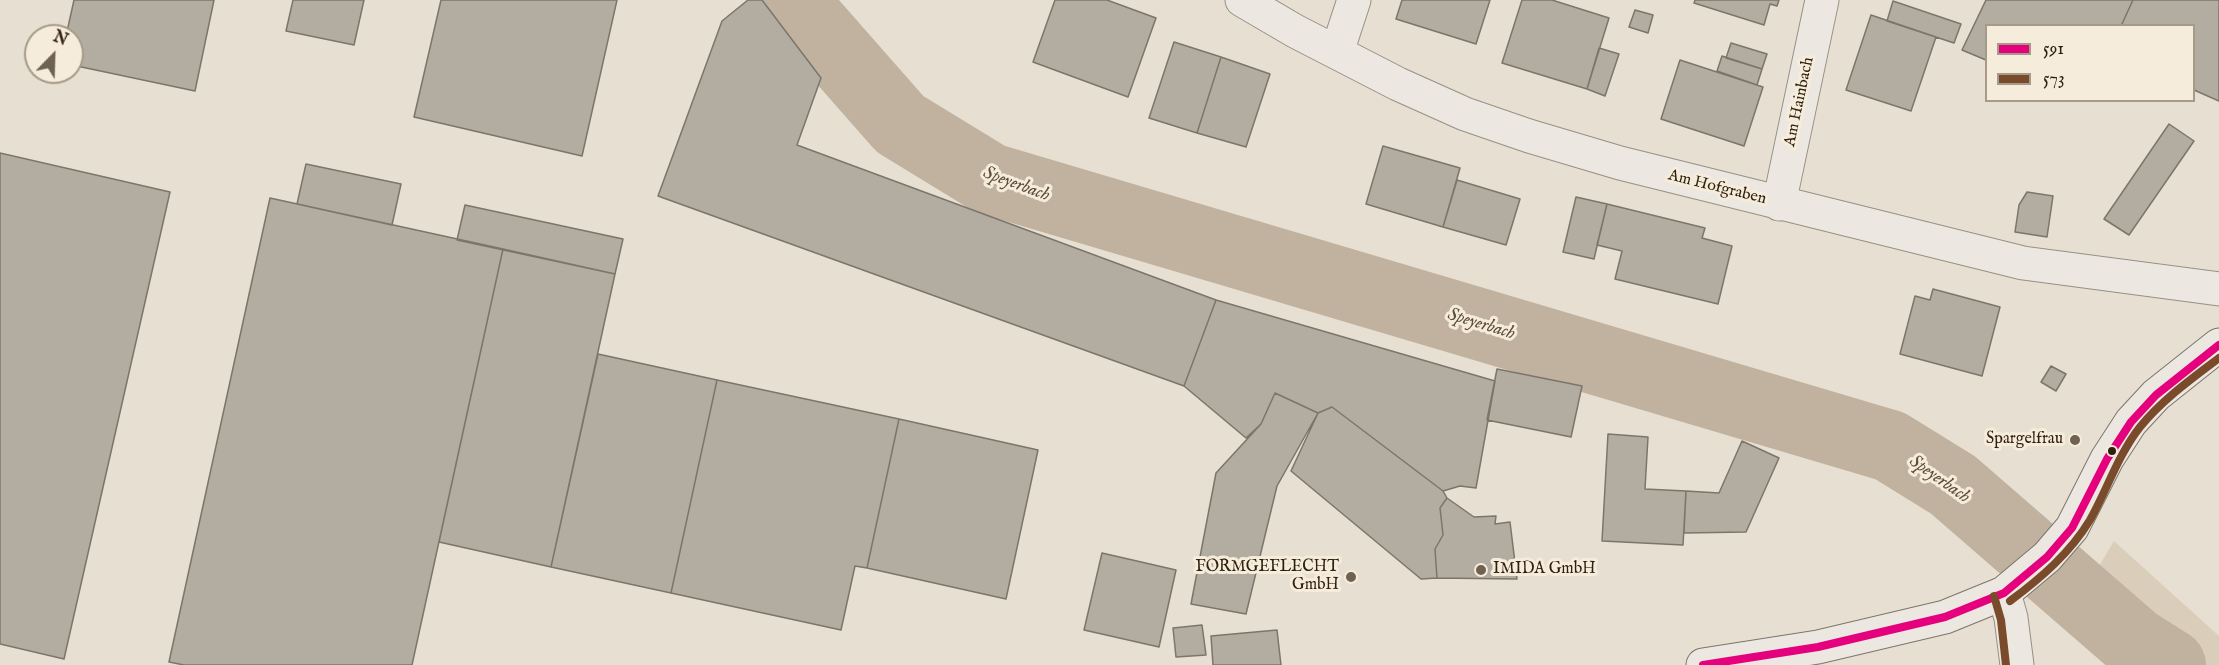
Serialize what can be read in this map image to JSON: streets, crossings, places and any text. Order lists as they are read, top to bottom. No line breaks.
{"streets":{"street":["Am Hainbach","Am Hofgraben"]},"crossings":[["Am Hainbach","Am Hofgraben"]],"water":["Speyerbach"],"places":["Spargelfrau","IMIDA GmbH","FORMGEFLECHT GmbH"],"lines":["transit line 591","transit line 573"],"legend":["591","573"],"north":"top right"}
